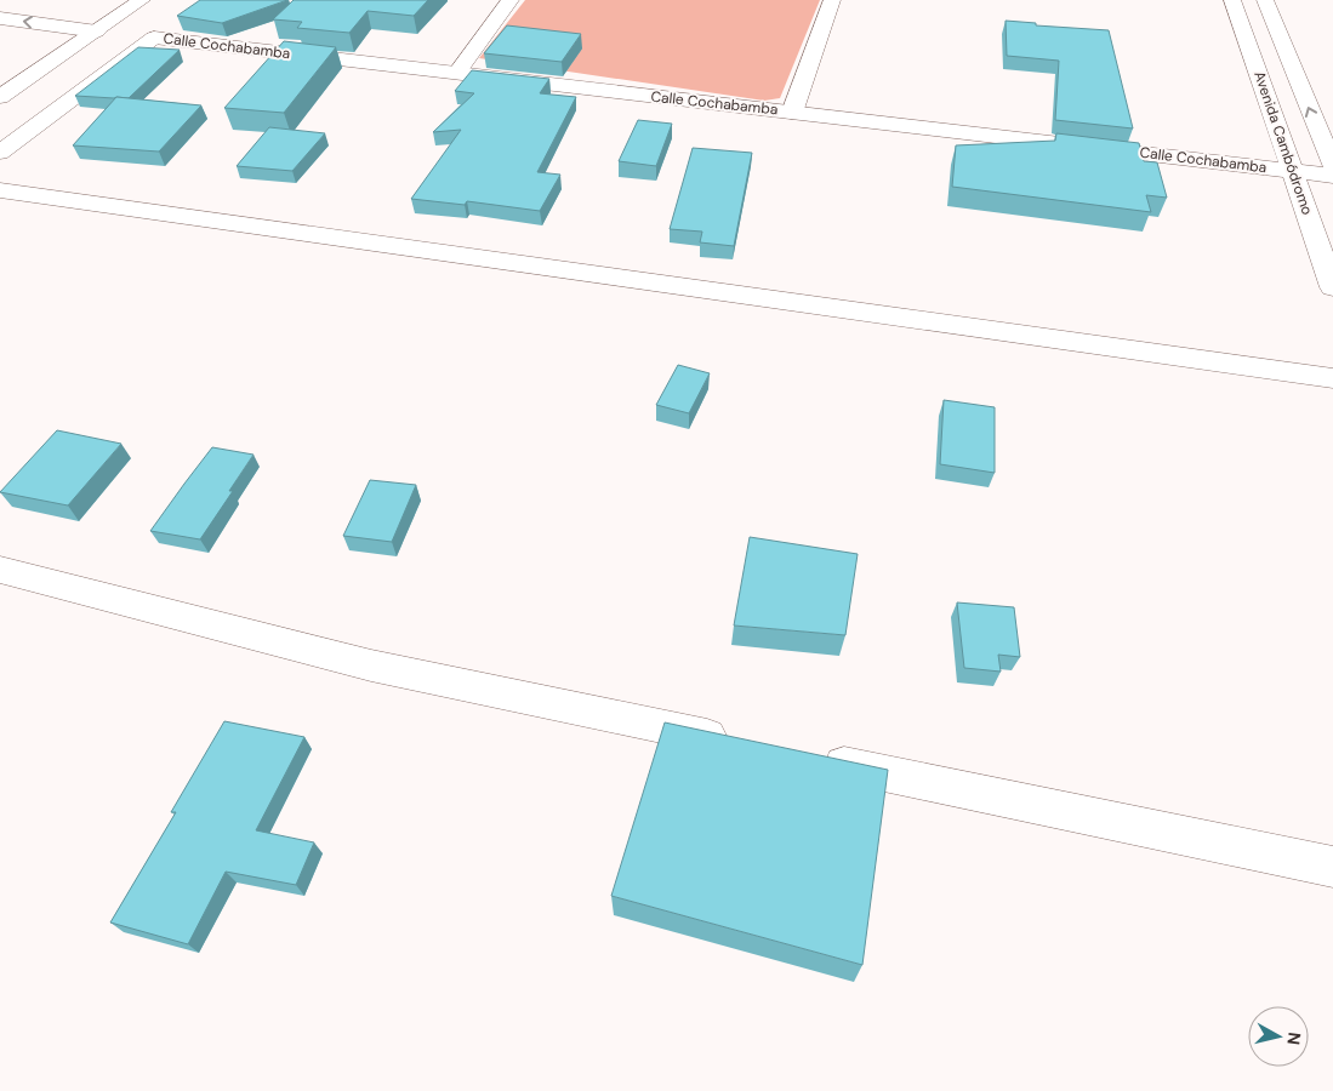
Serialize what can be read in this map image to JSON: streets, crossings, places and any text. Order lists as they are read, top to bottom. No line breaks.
{"streets":{"street":["Calle Cochabamba","Avenida Cambódromo"]},"crossings":[["Calle Cochabamba","Avenida Cambódromo"]],"north":"right"}
